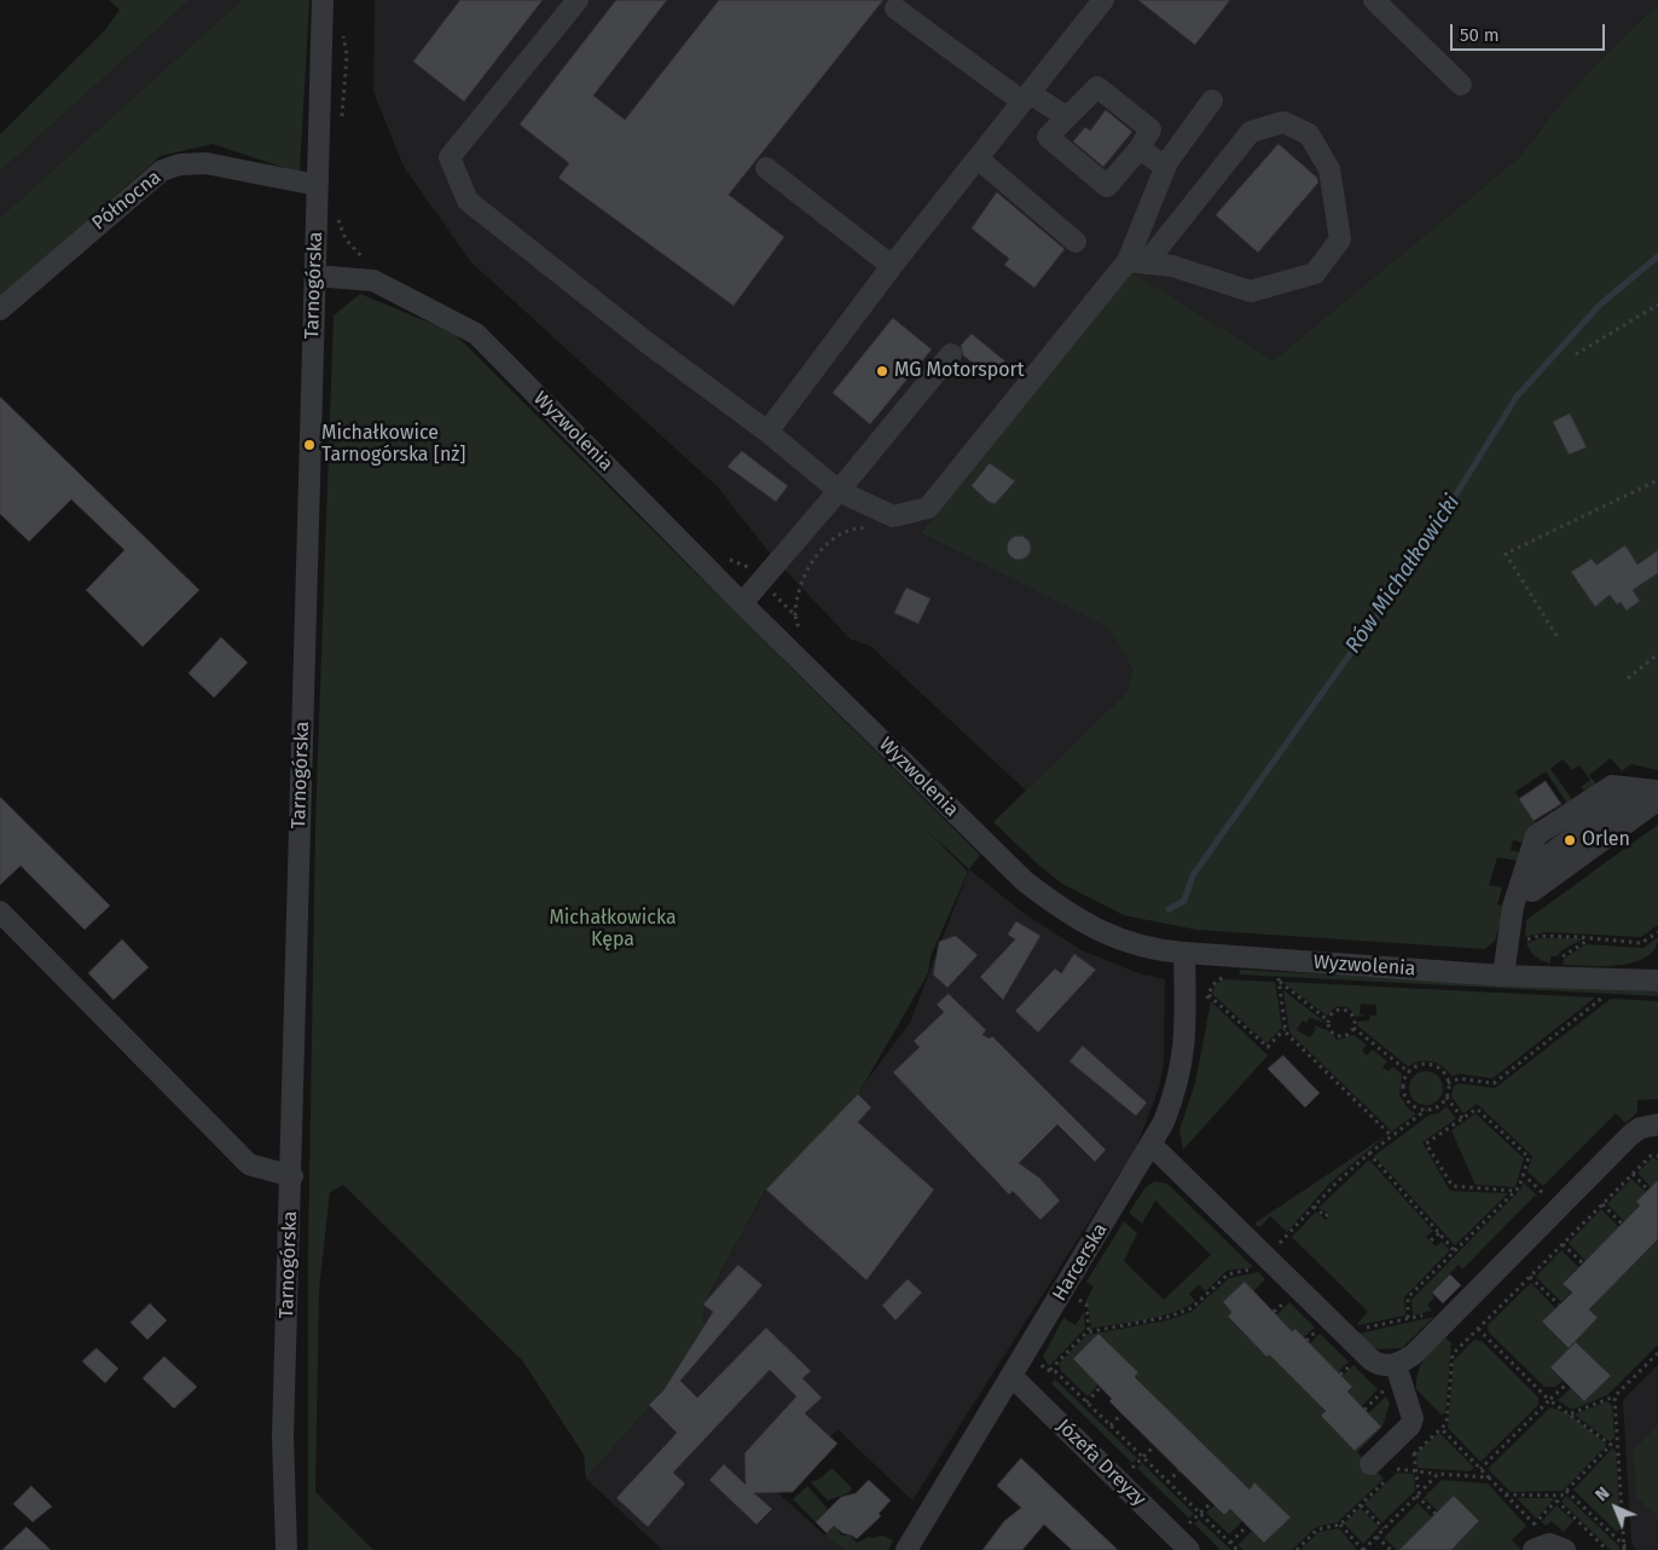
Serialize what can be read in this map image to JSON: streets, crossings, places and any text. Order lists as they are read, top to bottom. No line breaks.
{"streets":{"street":["Północna","Tarnogórska","Wyzwolenia","Harcerska","Józefa Dreyzy"]},"crossings":[["Północna","Tarnogórska"],["Tarnogórska","Wyzwolenia"],["Wyzwolenia","Harcerska"],["Harcerska","Józefa Dreyzy"]],"water":["Rów Michałkowicki"],"parks":["Michałkowicka Kępa"],"places":["MG Motorsport","Michałkowice Tarnogórska [nż]","Orlen"],"scale_bar":"50 m","north":"top left"}
